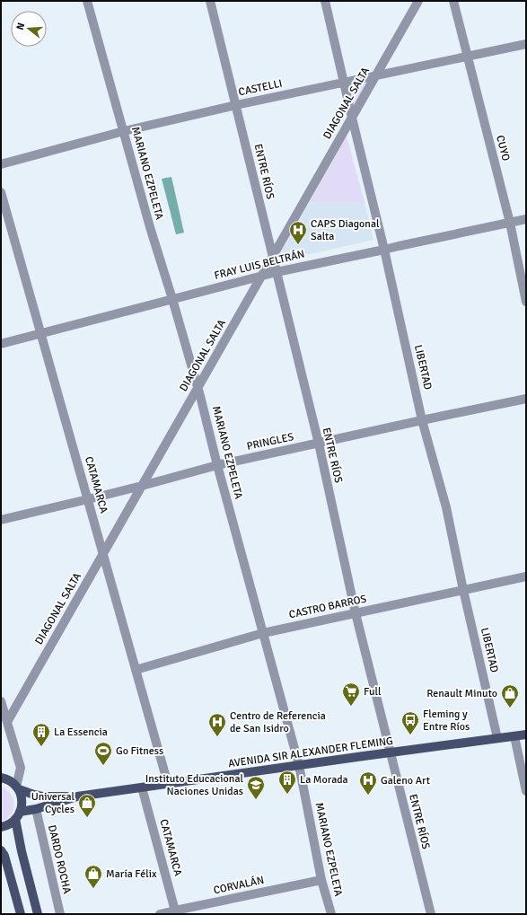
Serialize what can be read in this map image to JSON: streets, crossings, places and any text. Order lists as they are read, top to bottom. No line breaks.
{"streets":{"main road":["AVENIDA SIR ALEXANDER FLEMING"],"street":["CASTELLI","DIAGONAL SALTA","CUYO","ENTRE RÍOS","MARIANO EZPELETA","FRAY LUIS BELTRÁN","LIBERTAD","PRINGLES","CATAMARCA","CASTRO BARROS","DARDO ROCHA","CORVALÁN"]},"crossings":[["CASTELLI","DIAGONAL SALTA"],["CASTELLI","CUYO"],["CASTELLI","ENTRE RÍOS"],["CASTELLI","MARIANO EZPELETA"],["CASTELLI","LIBERTAD"],["DIAGONAL SALTA","ENTRE RÍOS"],["DIAGONAL SALTA","MARIANO EZPELETA"],["DIAGONAL SALTA","FRAY LUIS BELTRÁN"],["DIAGONAL SALTA","LIBERTAD"],["DIAGONAL SALTA","PRINGLES"],["DIAGONAL SALTA","CATAMARCA"],["CUYO","FRAY LUIS BELTRÁN"],["ENTRE RÍOS","FRAY LUIS BELTRÁN"],["ENTRE RÍOS","PRINGLES"],["ENTRE RÍOS","CASTRO BARROS"],["ENTRE RÍOS","AVENIDA SIR ALEXANDER FLEMING"],["MARIANO EZPELETA","FRAY LUIS BELTRÁN"],["MARIANO EZPELETA","PRINGLES"],["MARIANO EZPELETA","CASTRO BARROS"],["MARIANO EZPELETA","AVENIDA SIR ALEXANDER FLEMING"],["MARIANO EZPELETA","CORVALÁN"],["FRAY LUIS BELTRÁN","LIBERTAD"],["FRAY LUIS BELTRÁN","CATAMARCA"],["LIBERTAD","PRINGLES"],["LIBERTAD","CASTRO BARROS"],["LIBERTAD","AVENIDA SIR ALEXANDER FLEMING"],["PRINGLES","CATAMARCA"],["CATAMARCA","CASTRO BARROS"],["CATAMARCA","AVENIDA SIR ALEXANDER FLEMING"],["CATAMARCA","CORVALÁN"],["AVENIDA SIR ALEXANDER FLEMING","DARDO ROCHA"]],"places":{"hospital":["CAPS Diagonal Salta","Centro de Referencia de San Isidro","Galeno Art"],"supermarket":["Full"],"shop":["Renault Minuto","Universal Cycles","María Félix"],"bus stop":["Fleming y Entre Ríos"],"building":["La Essencia","La Morada"],"sports":["Go Fitness"],"school or university":["Instituto Educacional Naciones Unidas"]},"north":"left"}
